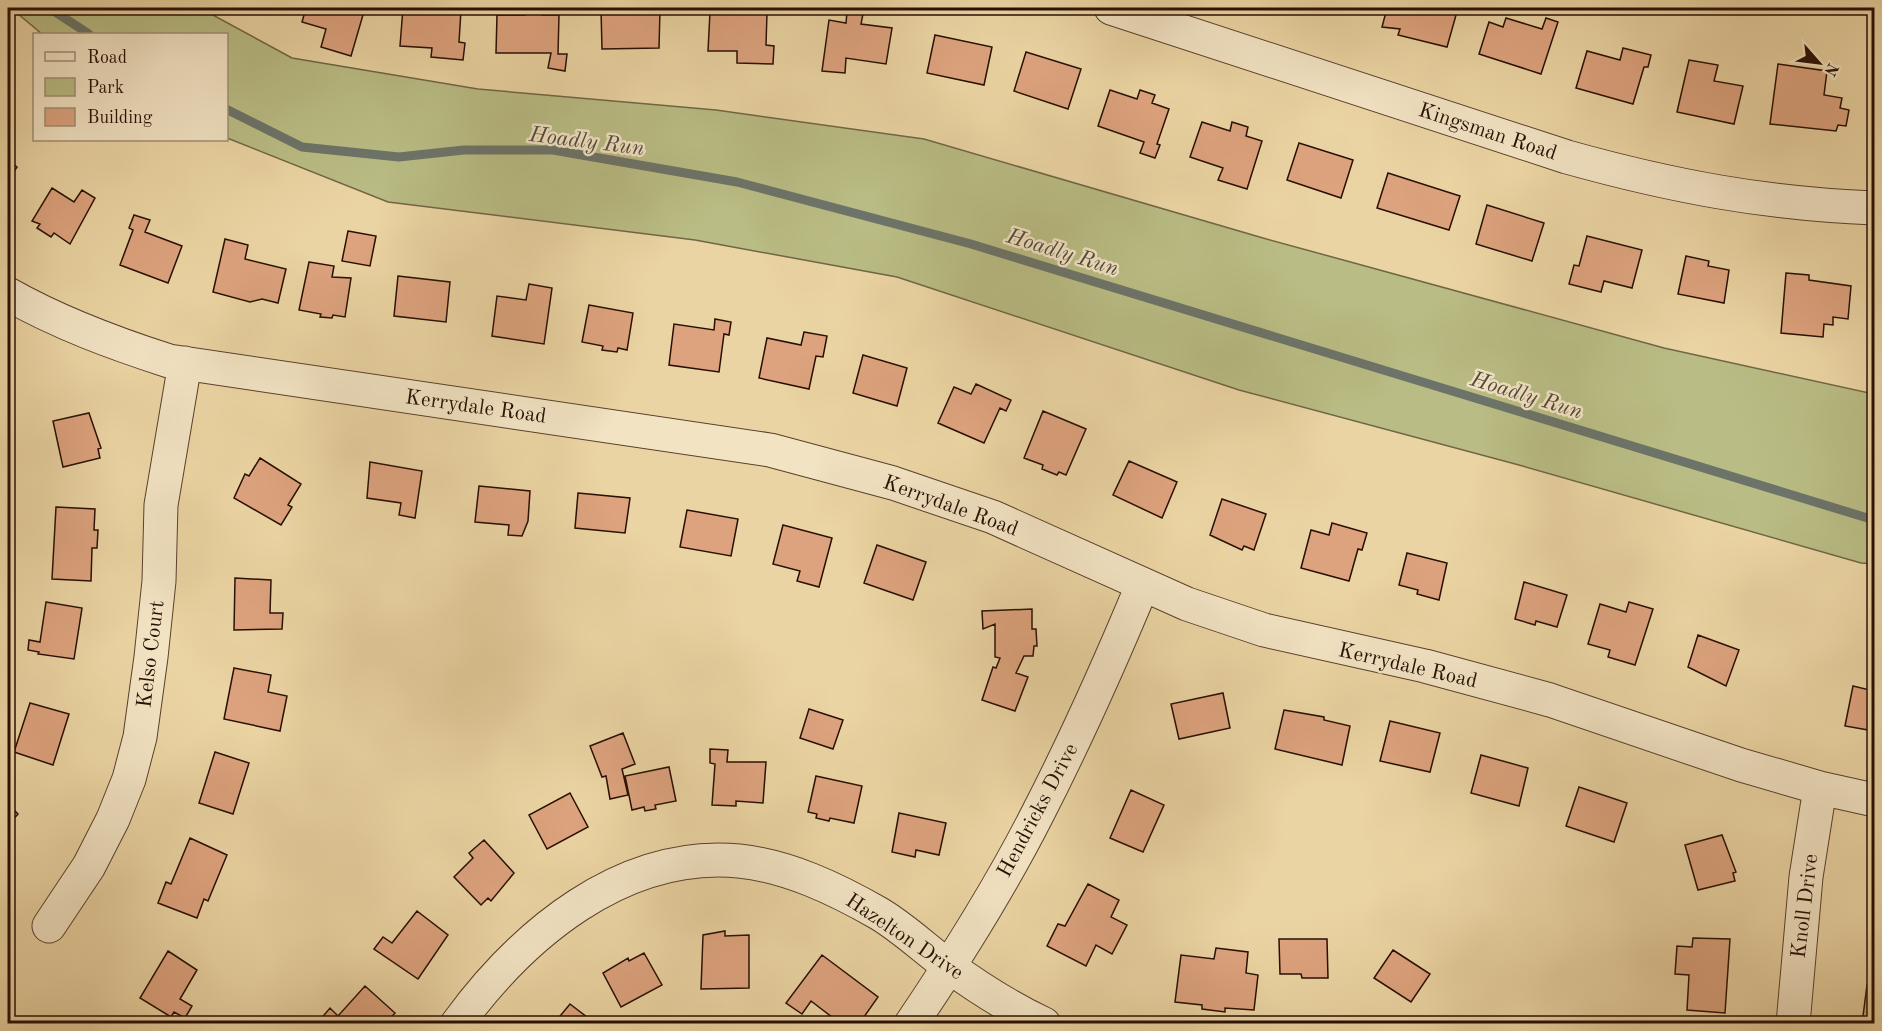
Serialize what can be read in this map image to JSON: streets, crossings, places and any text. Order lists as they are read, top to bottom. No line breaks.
{"streets":{"street":["Kingsman Road","Kerrydale Road","Kelso Court","Hendricks Drive","Knoll Drive","Hazelton Drive"]},"crossings":[["Kerrydale Road","Kelso Court"],["Kerrydale Road","Hendricks Drive"],["Kerrydale Road","Knoll Drive"],["Hendricks Drive","Hazelton Drive"]],"water":["Hoadly Run"],"legend":["Road","Park","Building"],"north":"bottom right"}
